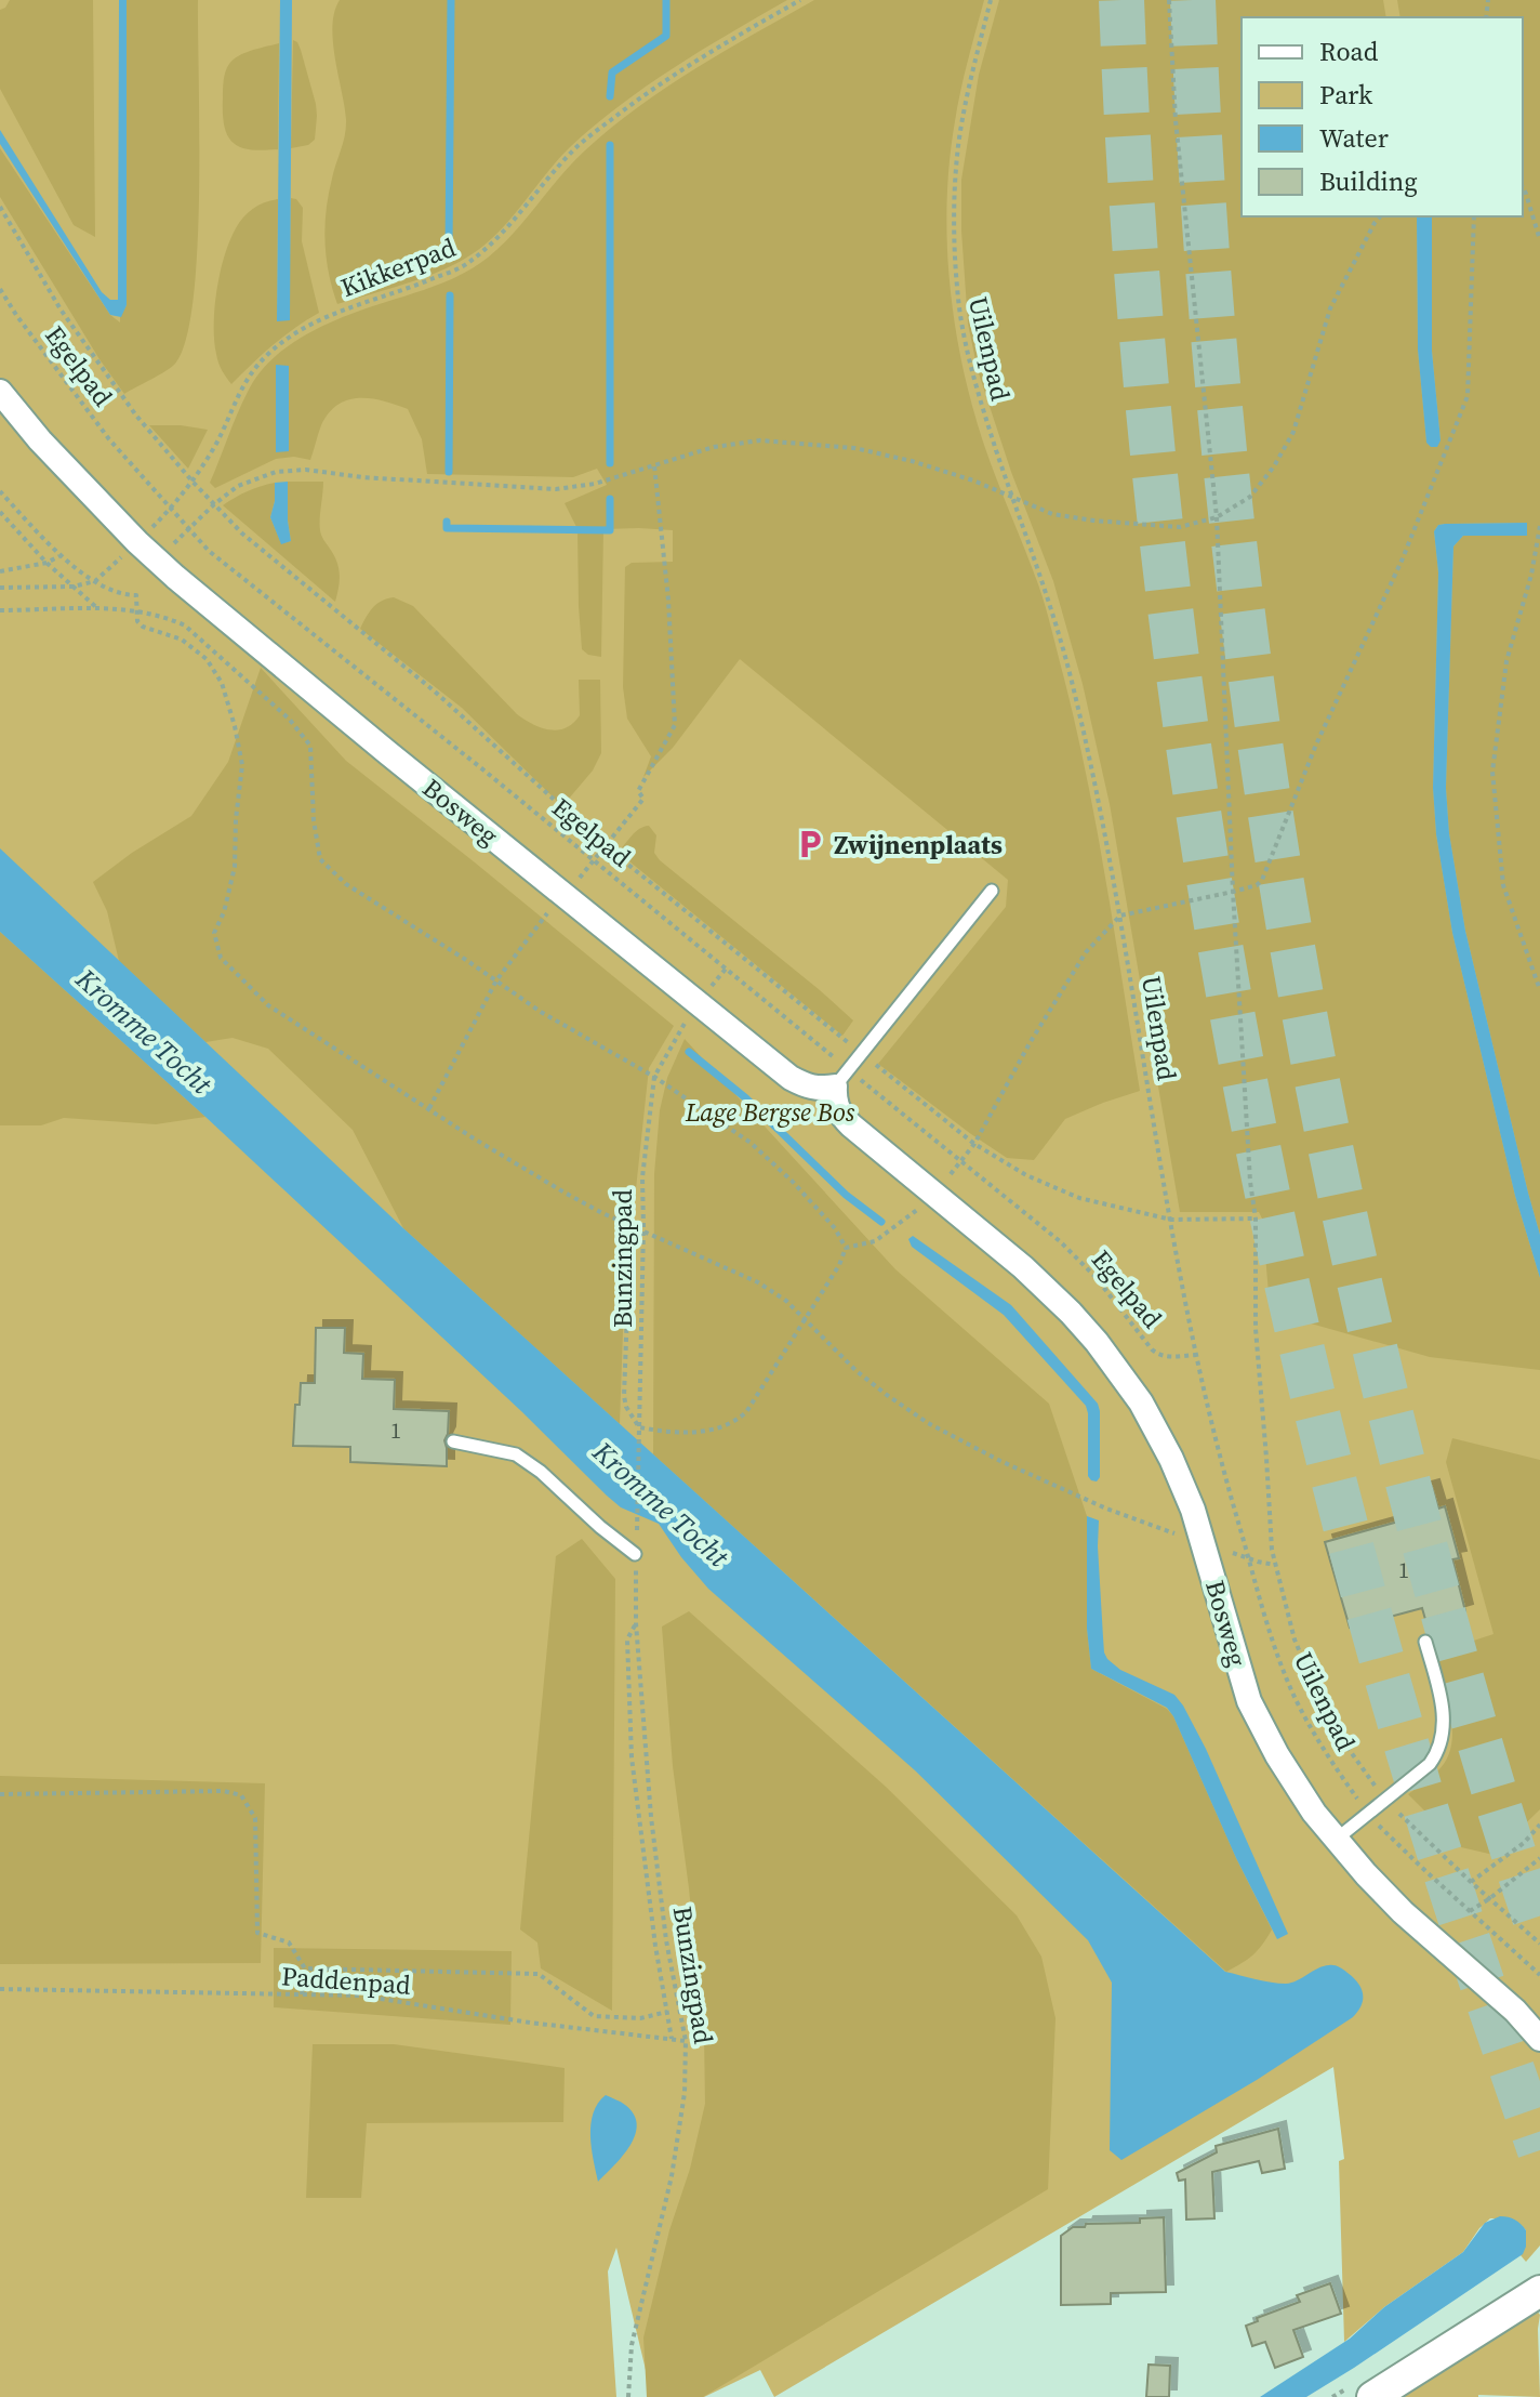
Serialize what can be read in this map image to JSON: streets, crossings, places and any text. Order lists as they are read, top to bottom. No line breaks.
{"streets":{"street":["Bosweg"],"path":["Kikkerpad","Uilenpad","Egelpad","Bunzingpad","Paddenpad"]},"crossings":[["Kikkerpad","Egelpad"],["Uilenpad","Egelpad"],["Egelpad","Bosweg"],["Bosweg","Bunzingpad"],["Bunzingpad","Paddenpad"]],"water":["Kromme Tocht"],"parks":["Lage Bergse Bos"],"places":{"parking":["Zwijnenplaats"]},"house_numbers":["1","1"],"legend":["Road","Park","Water","Building"]}
